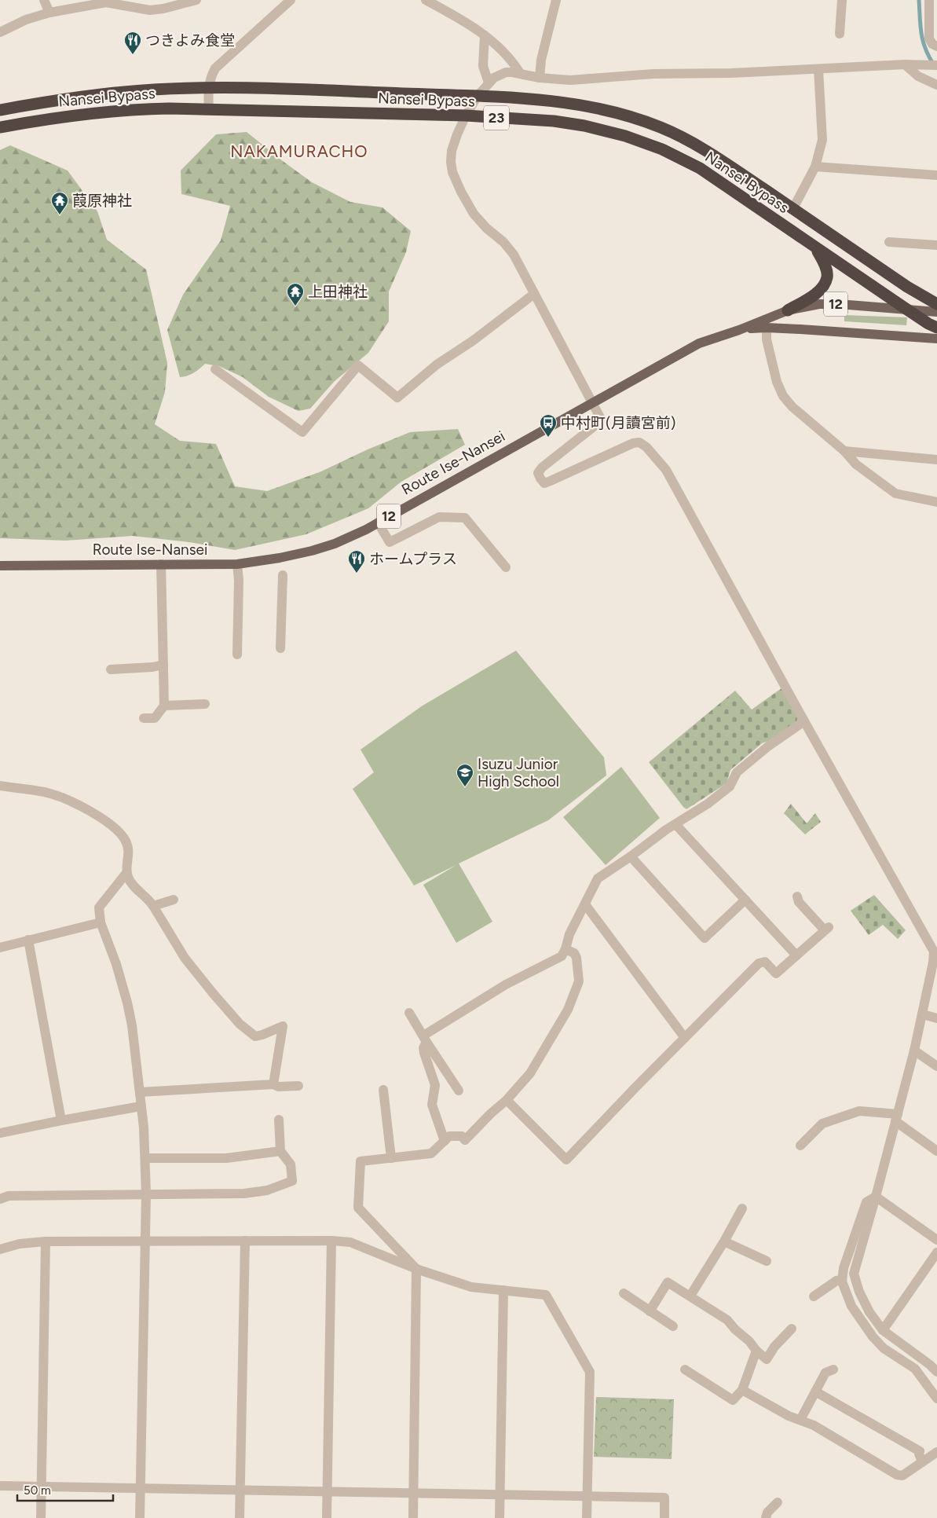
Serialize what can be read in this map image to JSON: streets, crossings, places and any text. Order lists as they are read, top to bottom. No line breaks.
{"streets":{"highway":["Nansei Bypass","23"],"main road":["12","Route Ise-Nansei"]},"crossings":[["Nansei Bypass","Route Ise-Nansei"]],"districts":["NAKAMURACHO"],"places":{"restaurant":["つきよみ食堂","ホームプラス"],"temple":["葭原神社","上田神社"],"bus stop":["中村町(月讀宮前)"],"school or university":["Isuzu Junior High School"]},"scale_bar":"50 m"}
